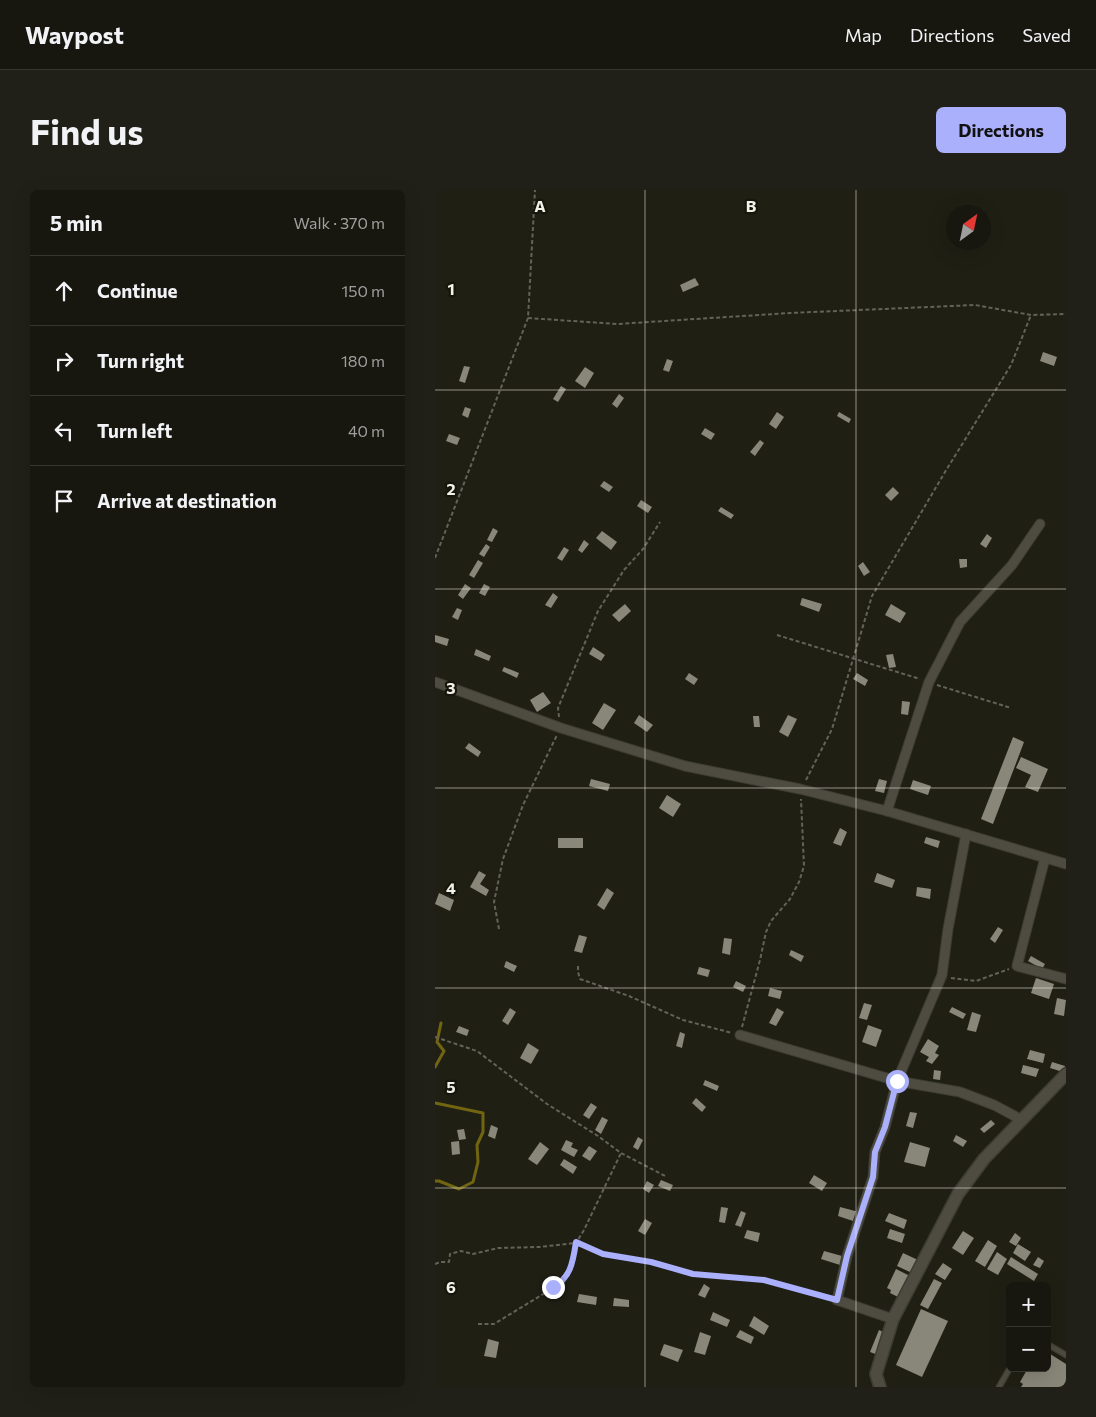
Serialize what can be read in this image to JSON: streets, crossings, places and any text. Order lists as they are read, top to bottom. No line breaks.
{"north":"top right","page":{"header":"Waypost","nav":["Map","Directions","Saved"],"buttons":"Directions","title":"Find us","heading":["5 min","Walk · 370 m"],"list":[["Continue","150 m"],["Turn right","180 m"],["Turn left","40 m"],"Arrive at destination"],"map_buttons":["+","−"]},"grid":{"columns":["A","B"],"rows":["1","2","3","4","5","6"]}}
